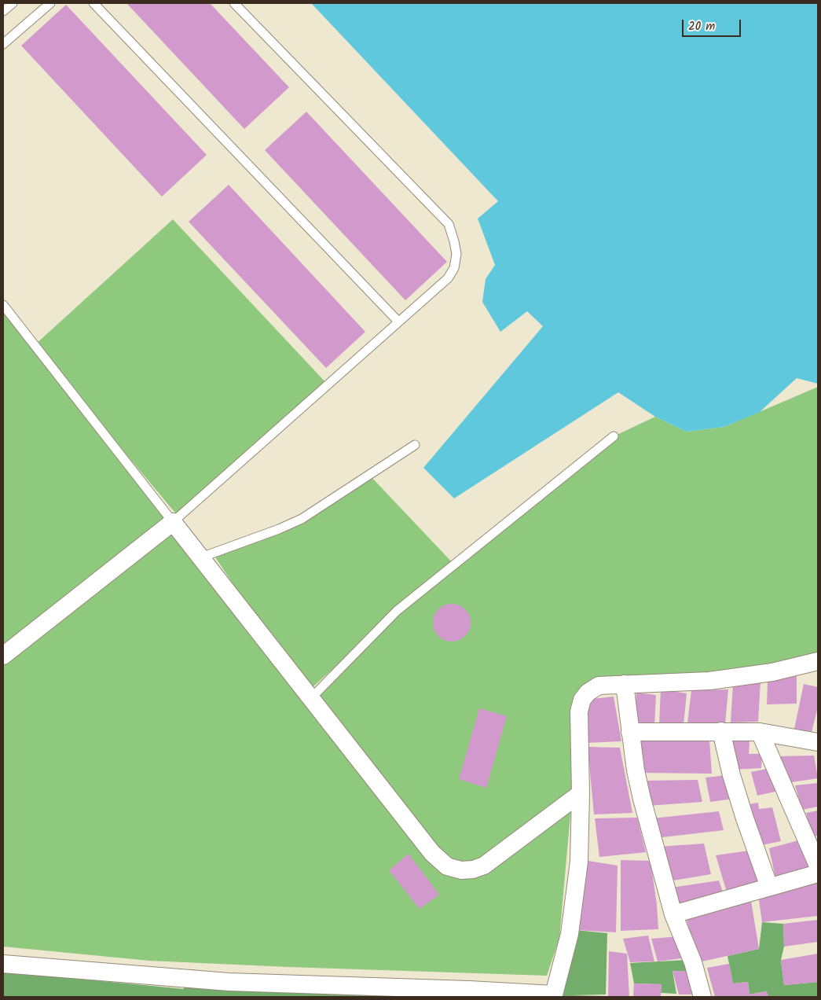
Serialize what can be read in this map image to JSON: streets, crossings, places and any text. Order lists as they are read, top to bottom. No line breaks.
{"scale_bar":"20 m"}
